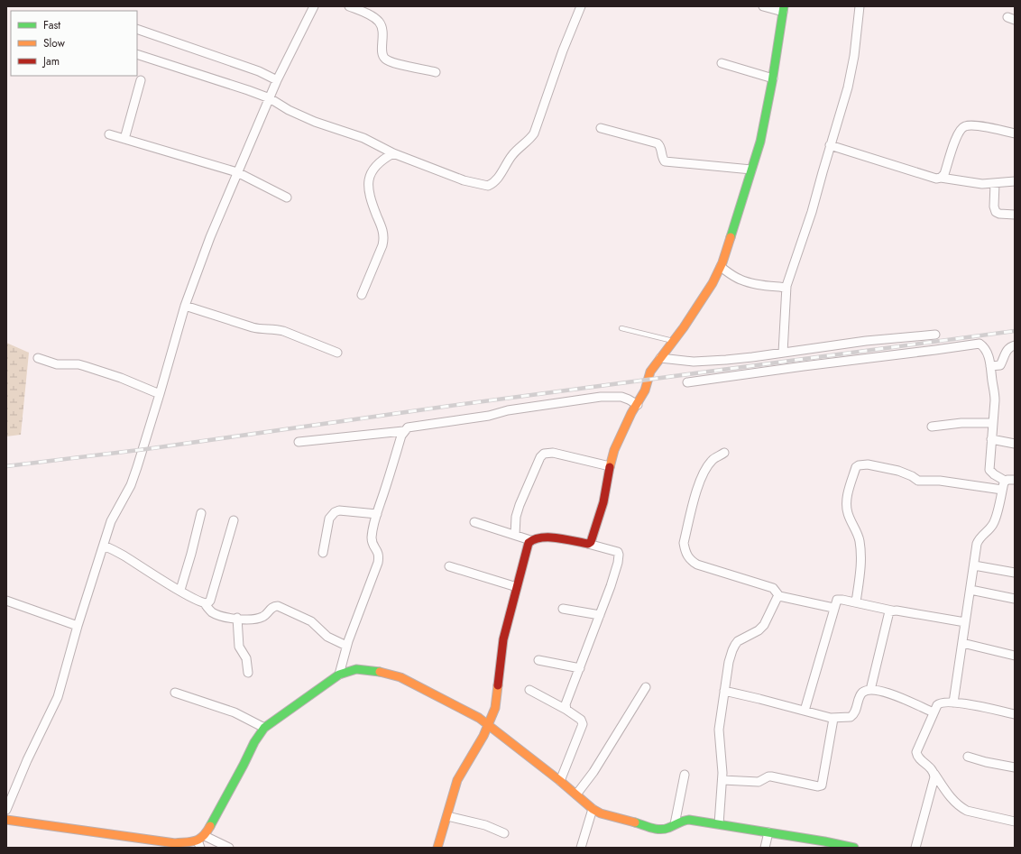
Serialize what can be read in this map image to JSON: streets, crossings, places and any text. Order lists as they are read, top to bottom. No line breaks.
{"legend":["Fast","Slow","Jam"]}
